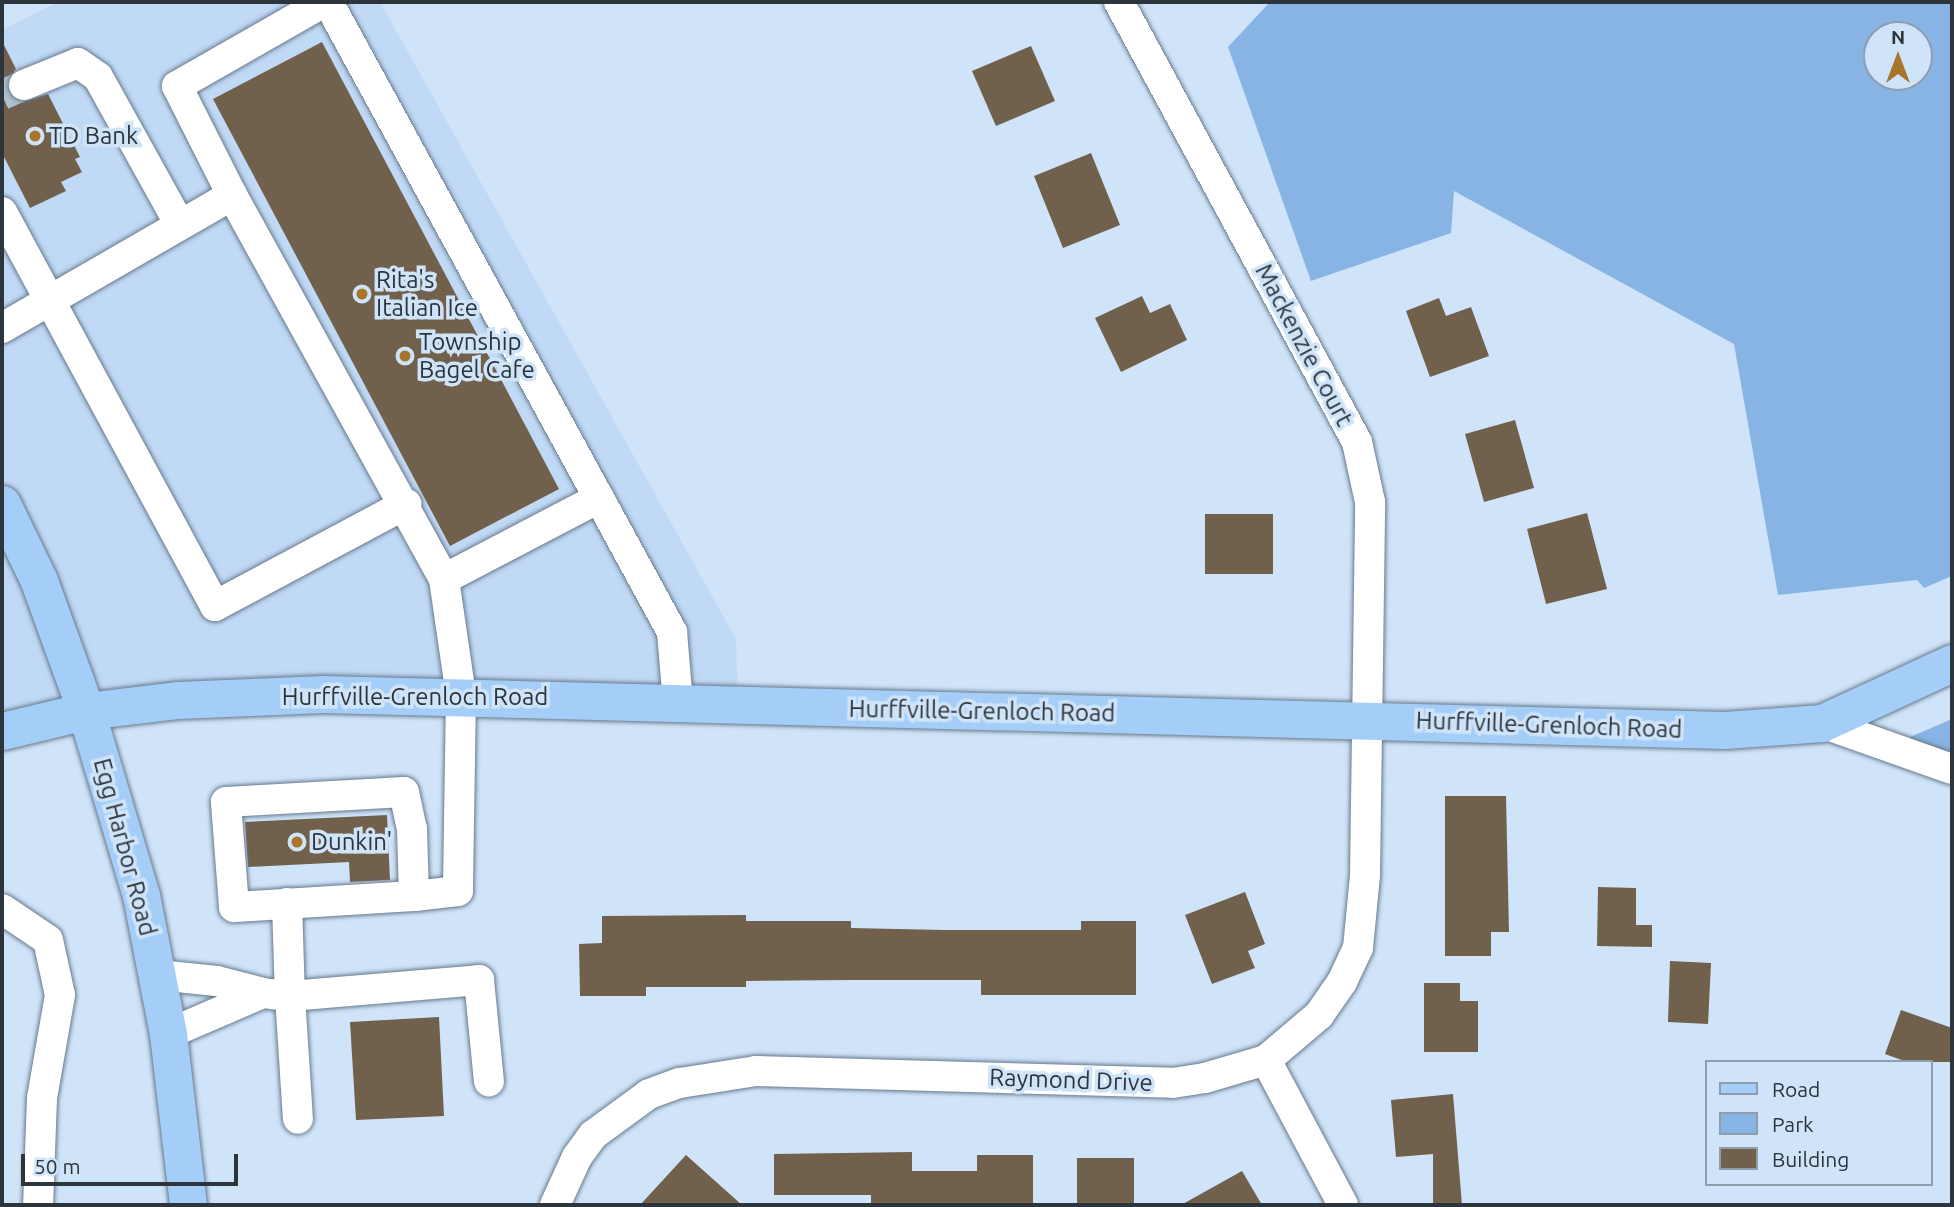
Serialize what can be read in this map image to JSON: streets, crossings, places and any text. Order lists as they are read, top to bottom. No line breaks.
{"streets":{"main road":["Hurffville-Grenloch Road","Egg Harbor Road"],"street":["Mackenzie Court","Raymond Drive"]},"crossings":[["Mackenzie Court","Hurffville-Grenloch Road"],["Mackenzie Court","Raymond Drive"],["Hurffville-Grenloch Road","Egg Harbor Road"],["Hurffville-Grenloch Road","Raymond Drive"]],"places":["TD Bank","Rita's Italian Ice","Township Bagel Cafe","Dunkin'"],"legend":["Road","Park","Building"],"scale_bar":"50 m","north":"top"}
